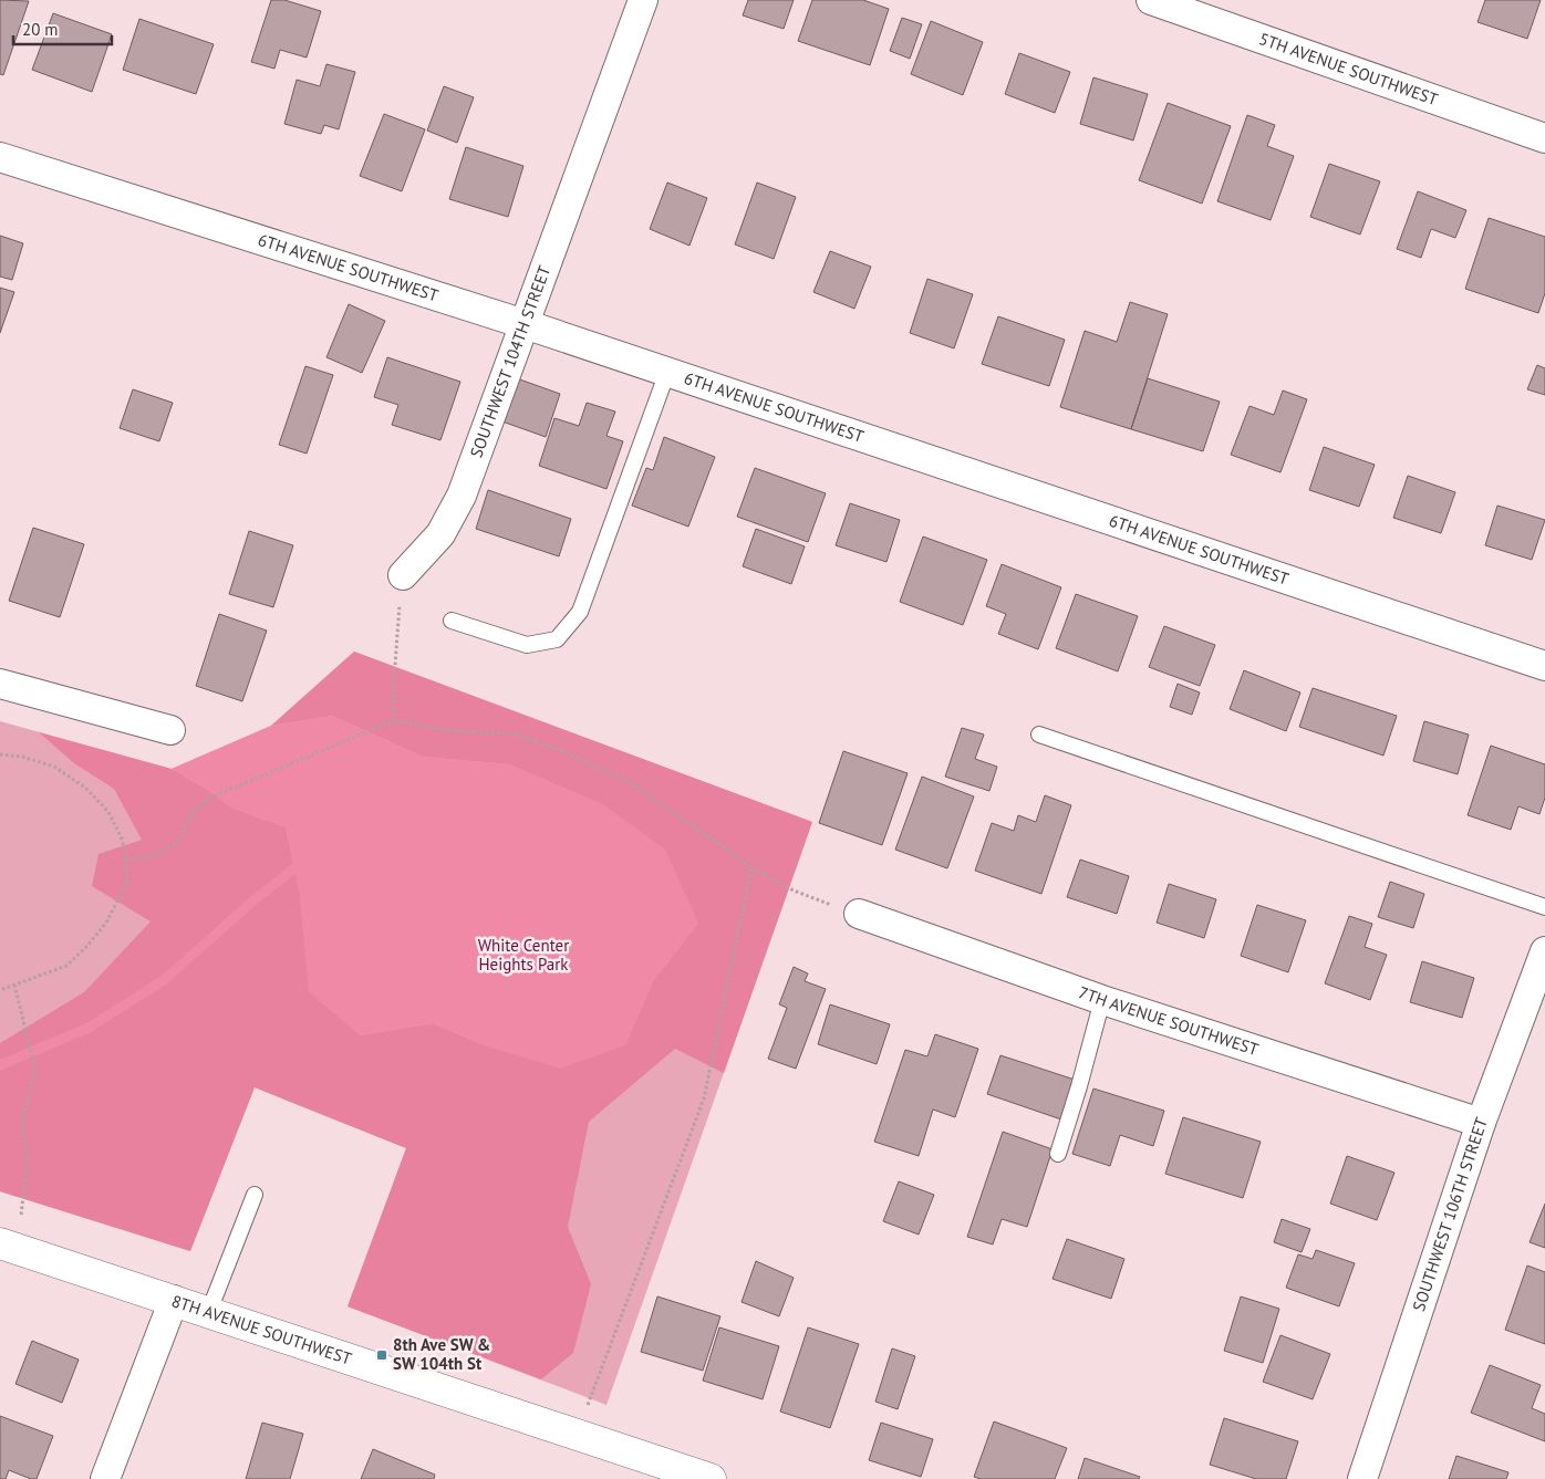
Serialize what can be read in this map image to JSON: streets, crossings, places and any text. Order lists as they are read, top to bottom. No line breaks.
{"streets":{"street":["5TH AVENUE SOUTHWEST","6TH AVENUE SOUTHWEST","SOUTHWEST 104TH STREET","7TH AVENUE SOUTHWEST","SOUTHWEST 106TH STREET","8TH AVENUE SOUTHWEST"]},"crossings":[["6TH AVENUE SOUTHWEST","SOUTHWEST 104TH STREET"],["7TH AVENUE SOUTHWEST","SOUTHWEST 106TH STREET"]],"parks":["White Center Heights Park"],"places":{"transit":["8th Ave SW & SW 104th St"]},"scale_bar":"20 m"}
